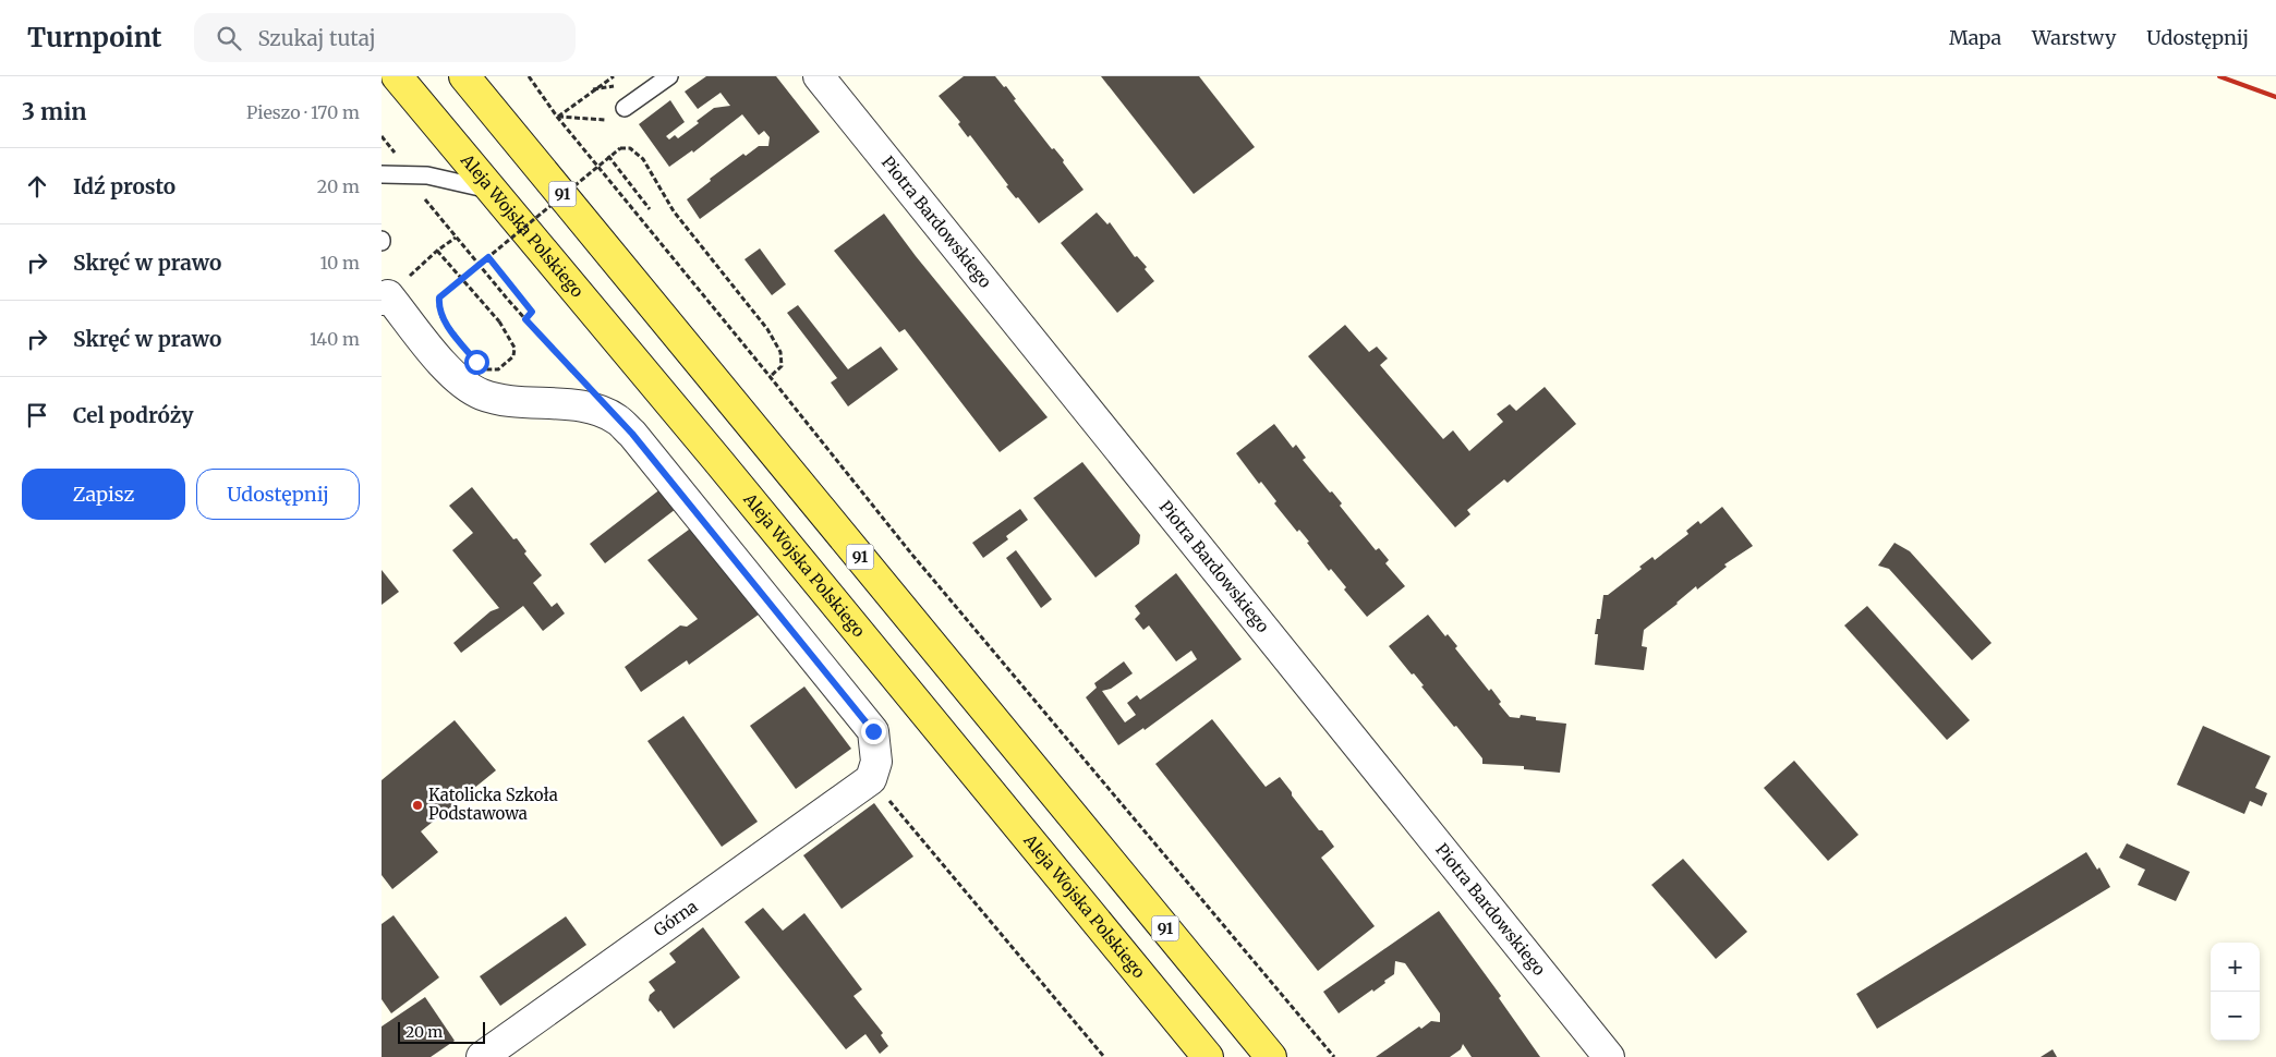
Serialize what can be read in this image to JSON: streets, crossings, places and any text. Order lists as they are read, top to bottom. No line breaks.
{"streets":{"main road":["91","Aleja Wojska Polskiego"],"street":["Piotra Bardowskiego","Górna"]},"places":["Katolicka Szkoła Podstawowa"],"scale_bar":"20 m","page":{"header":"Turnpoint","search":"Szukaj tutaj","nav":["Mapa","Warstwy","Udostępnij"],"heading":["3 min","Pieszo · 170 m"],"list":[["Idź prosto","20 m"],["Skręć w prawo","10 m"],["Skręć w prawo","140 m"],"Cel podróży"],"buttons":["Zapisz","Udostępnij"],"map_buttons":["+","−"],"scale":"20 m"}}
